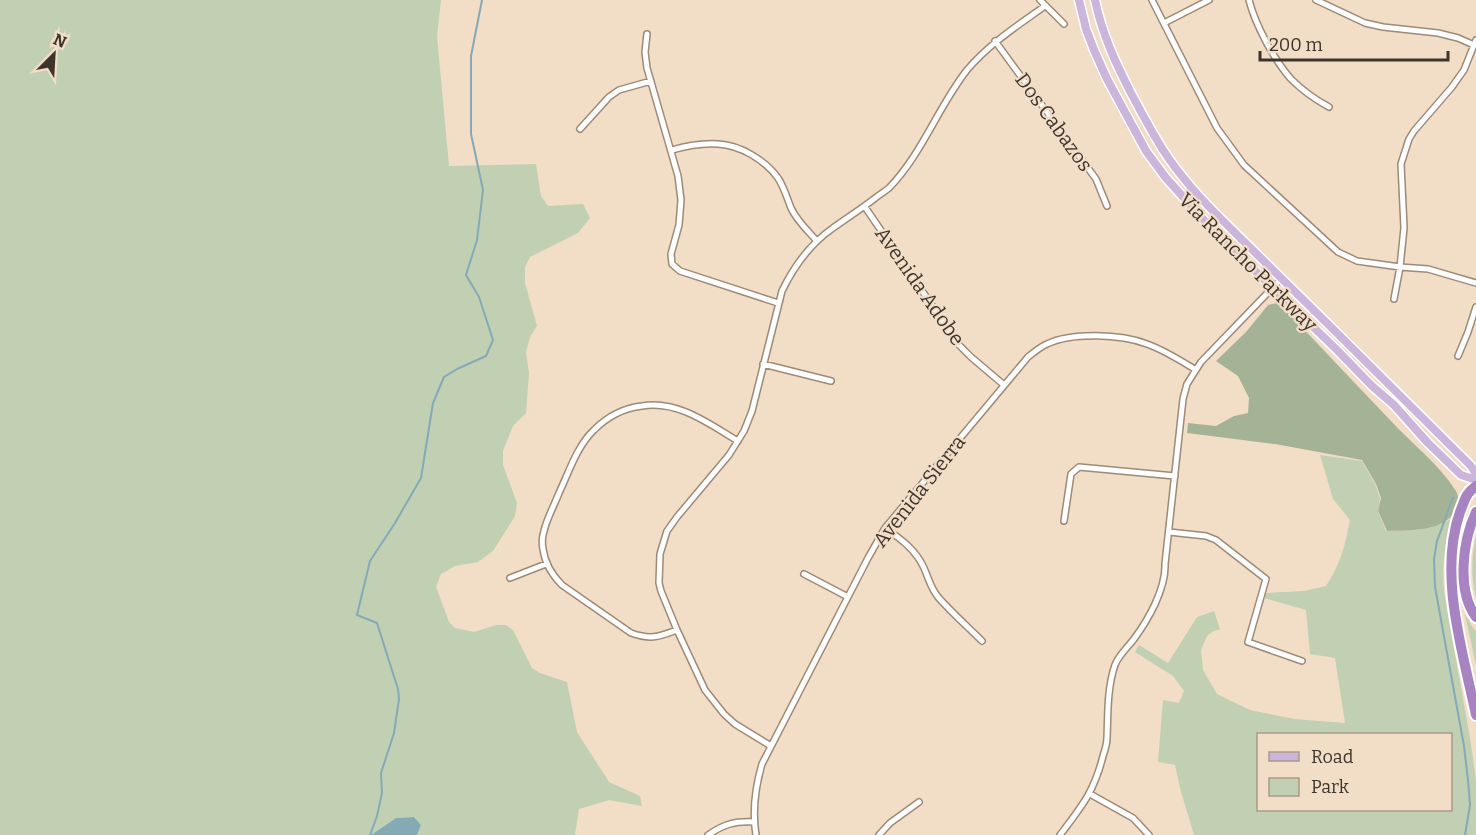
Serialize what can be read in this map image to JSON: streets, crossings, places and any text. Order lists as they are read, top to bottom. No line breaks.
{"streets":{"main road":["Via Rancho Parkway"],"street":["Dos Cabazos","Avenida Adobe","Avenida Sierra"]},"crossings":[["Avenida Adobe","Avenida Sierra"]],"legend":["Road","Park"],"scale_bar":"200 m","north":"top right"}
